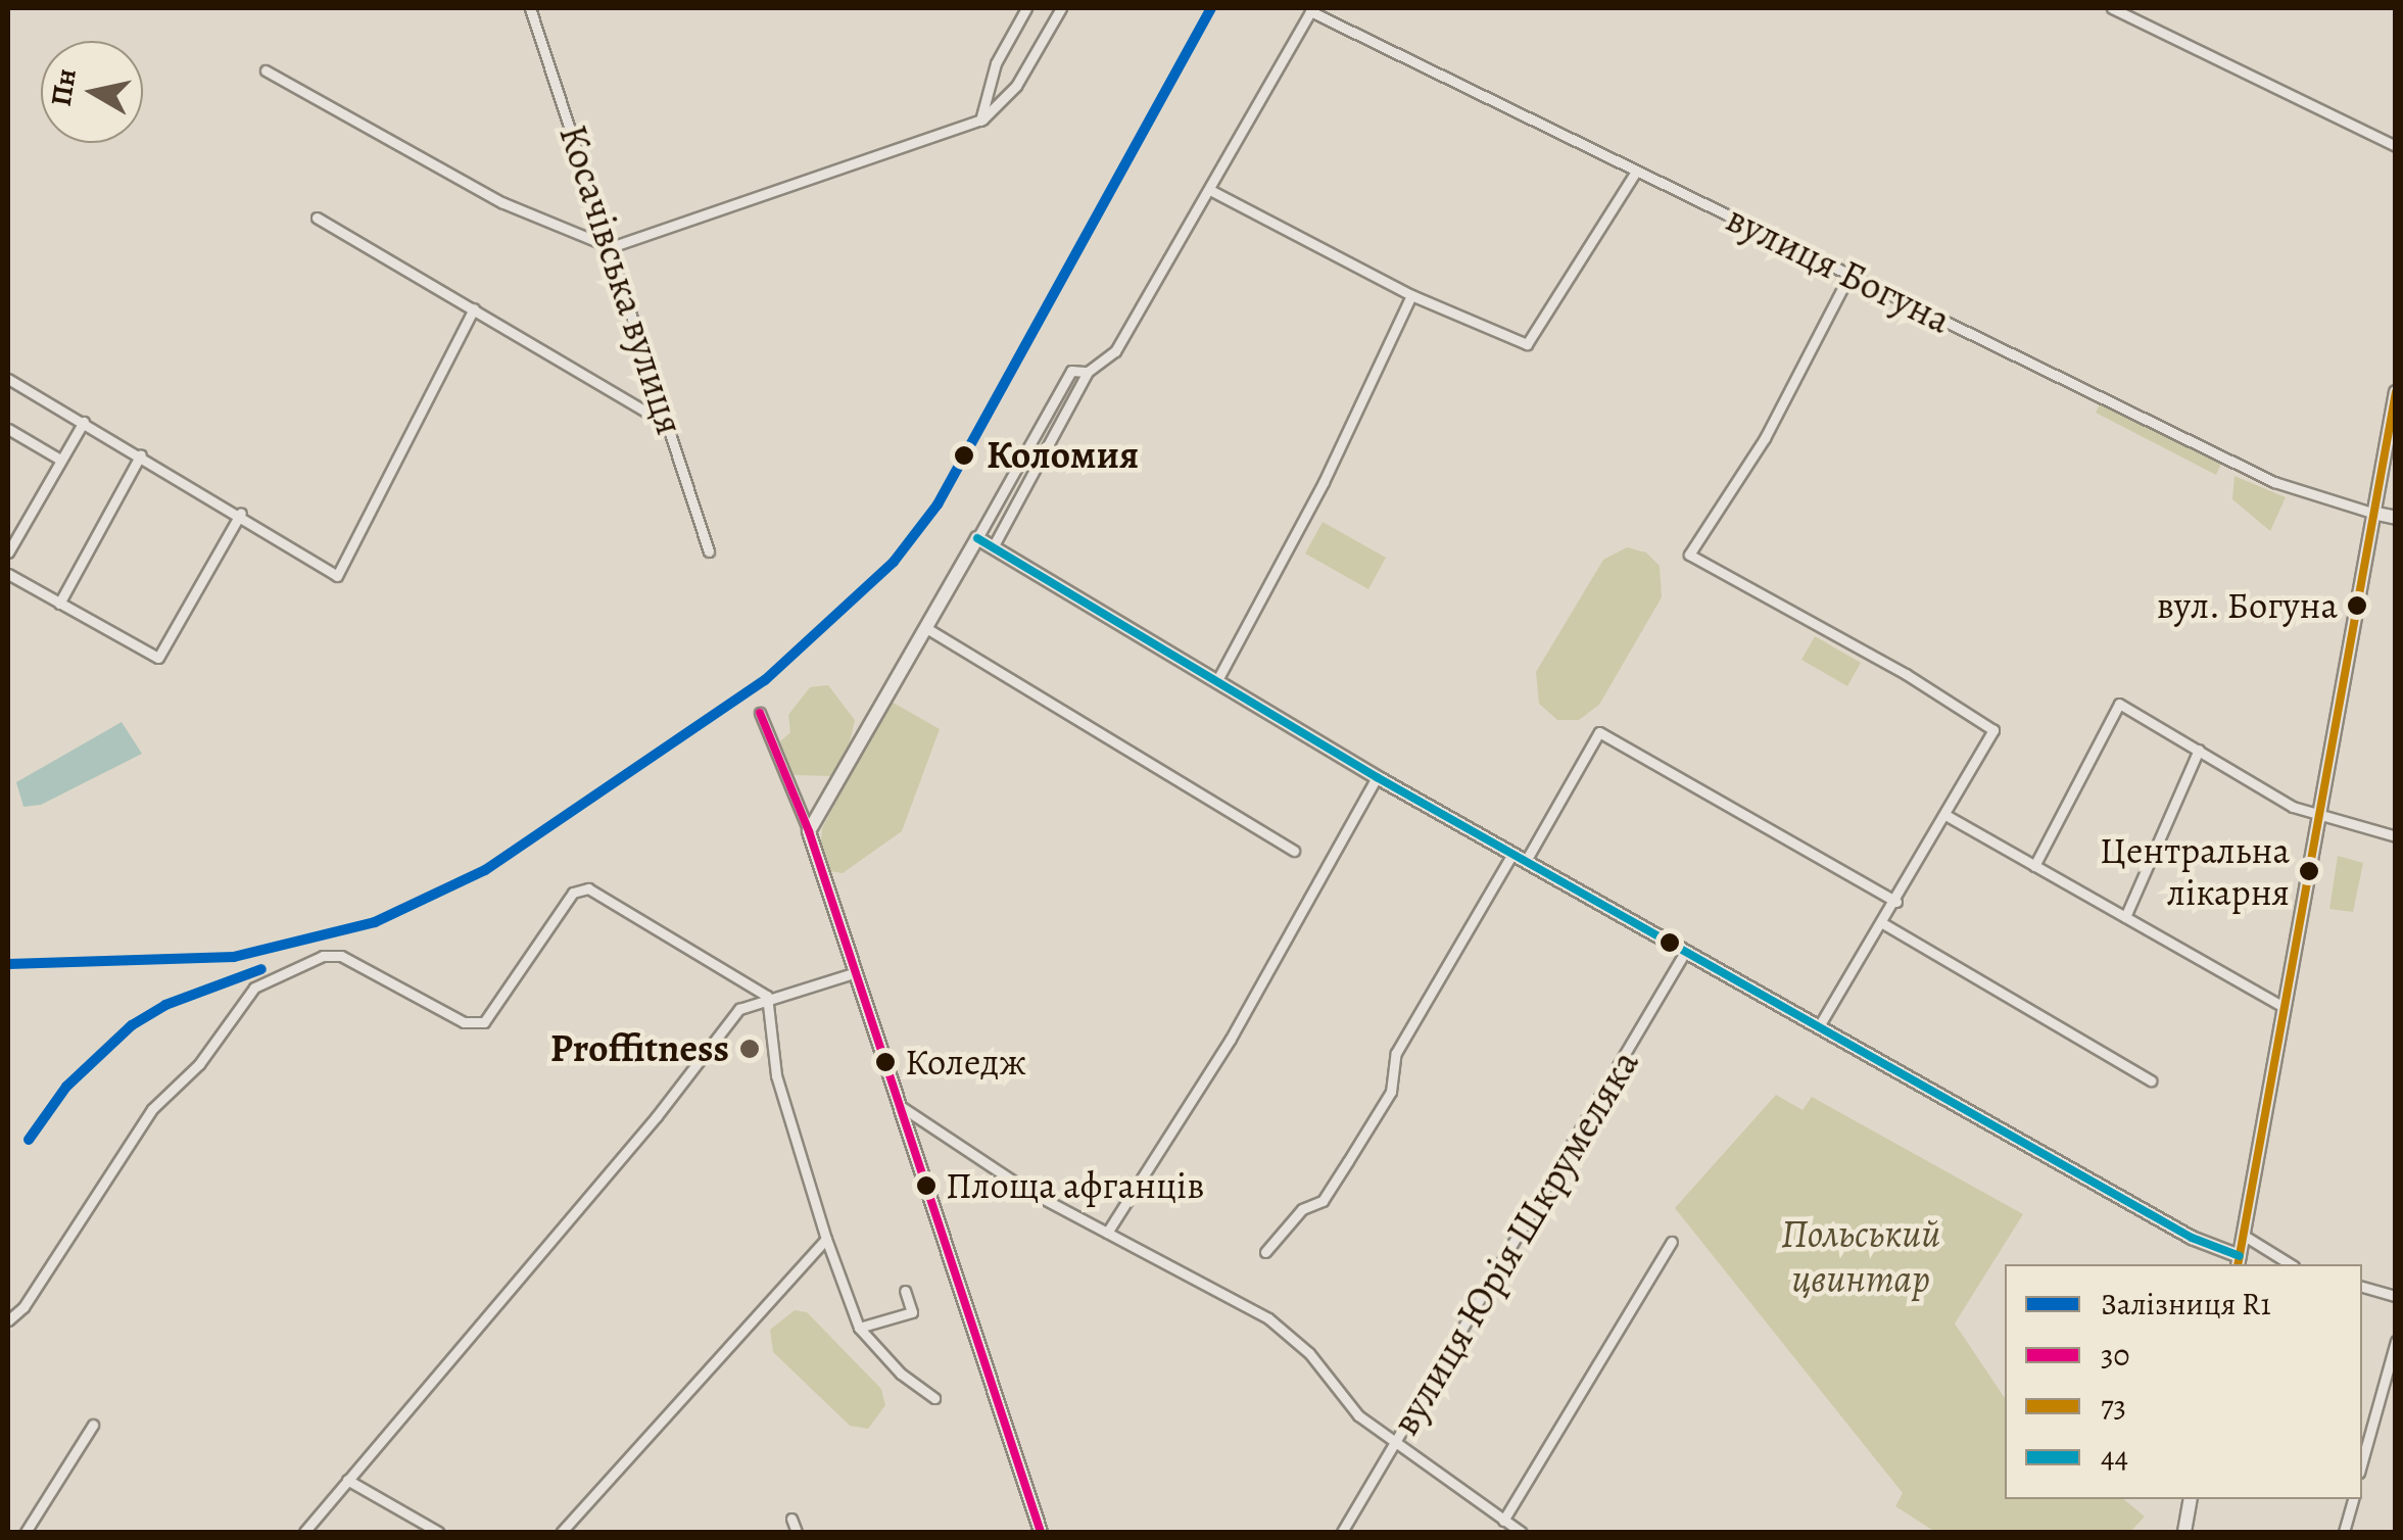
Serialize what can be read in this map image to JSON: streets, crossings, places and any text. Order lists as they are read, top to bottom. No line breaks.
{"streets":{"street":["вулиця Богуна","Косачівська вулиця","вулиця Юрія Шкрумеляка"]},"parks":["Польський цвинтар"],"places":["Коломия","вул. Богуна","Центральна лікарня","Proffitness","Коледж","Площа афганців"],"lines":["rail line R1","transit line 73","transit line 44","transit line 30"],"legend":["Залізниця R1","30","73","44"],"north":"left"}
